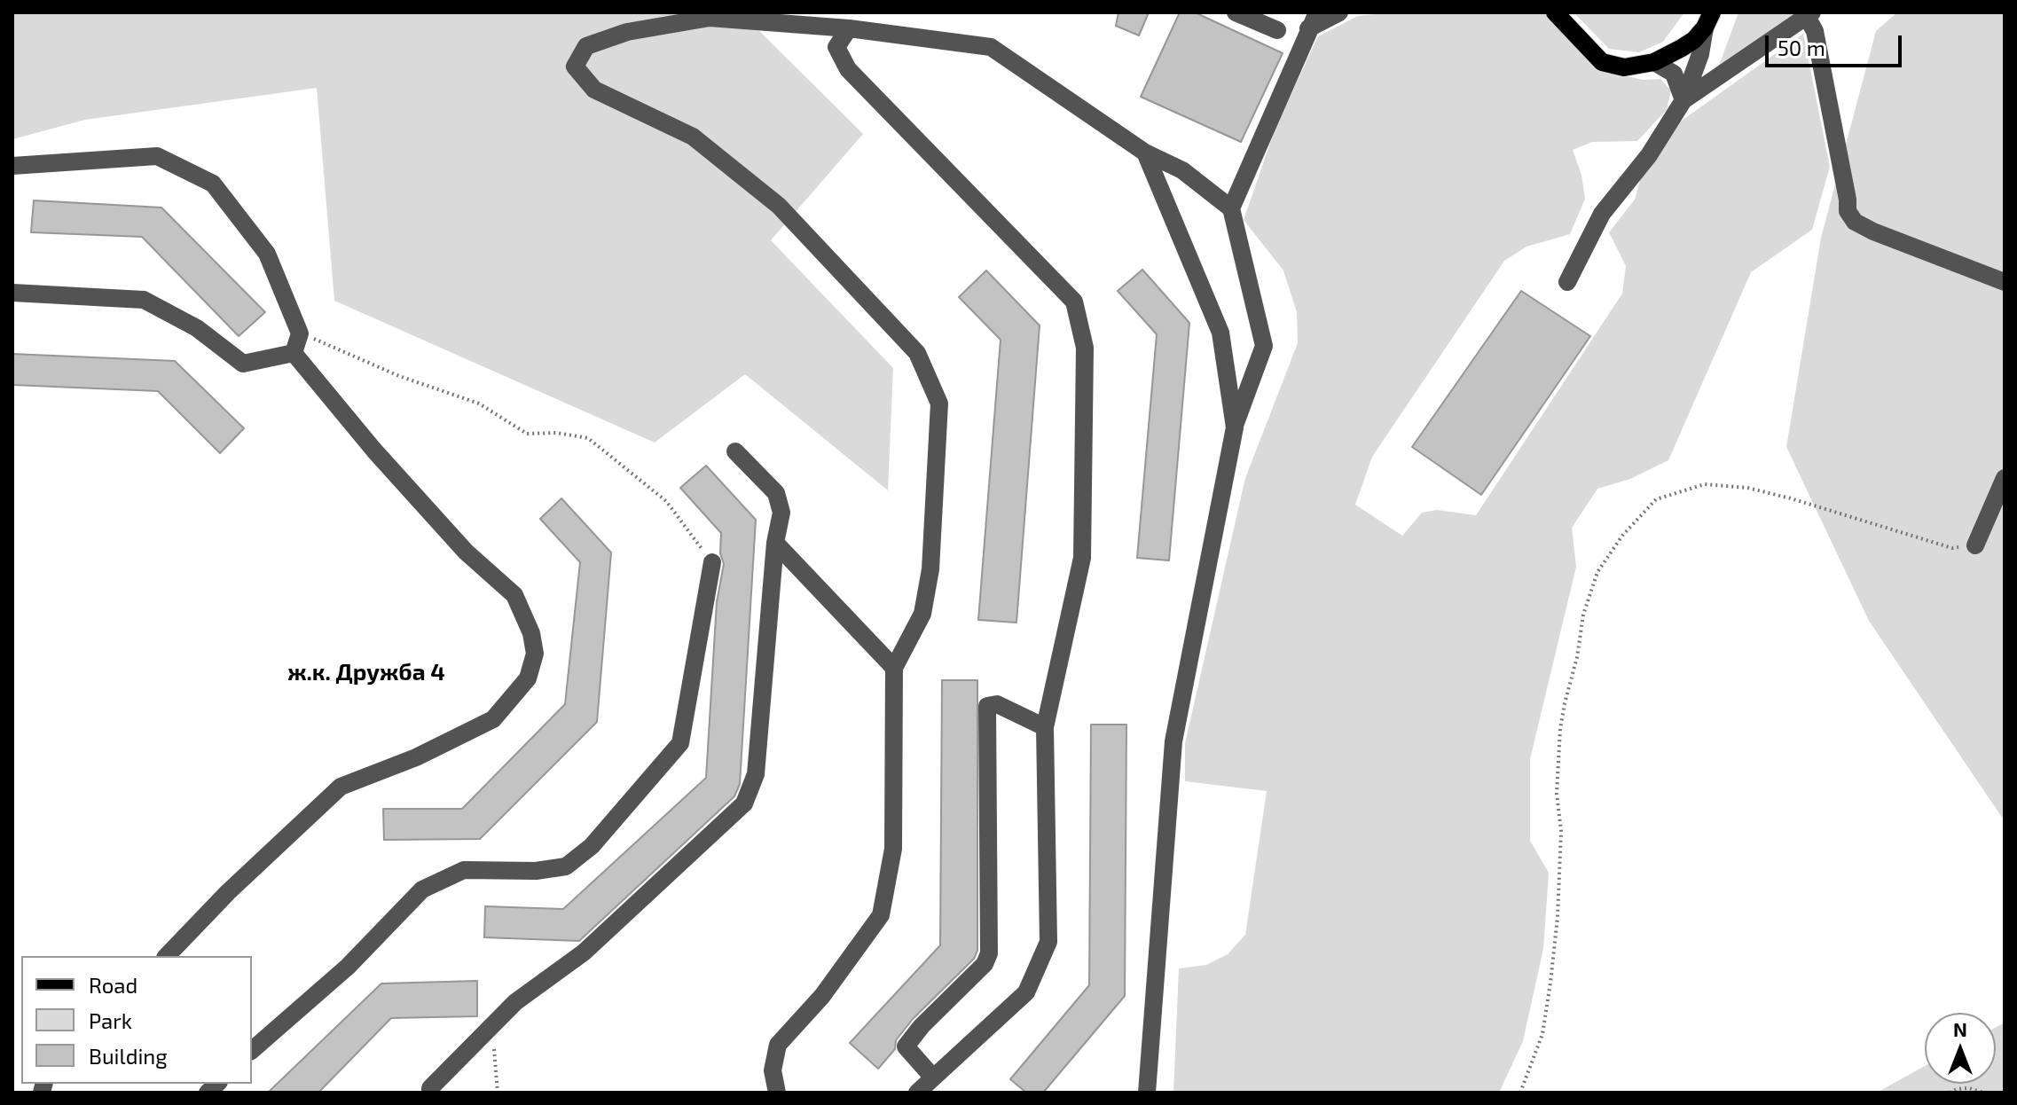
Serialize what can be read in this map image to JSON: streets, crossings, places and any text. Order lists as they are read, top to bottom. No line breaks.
{"districts":["ж.к. Дружба 4"],"legend":["Road","Park","Building"],"scale_bar":"50 m","north":"top"}
